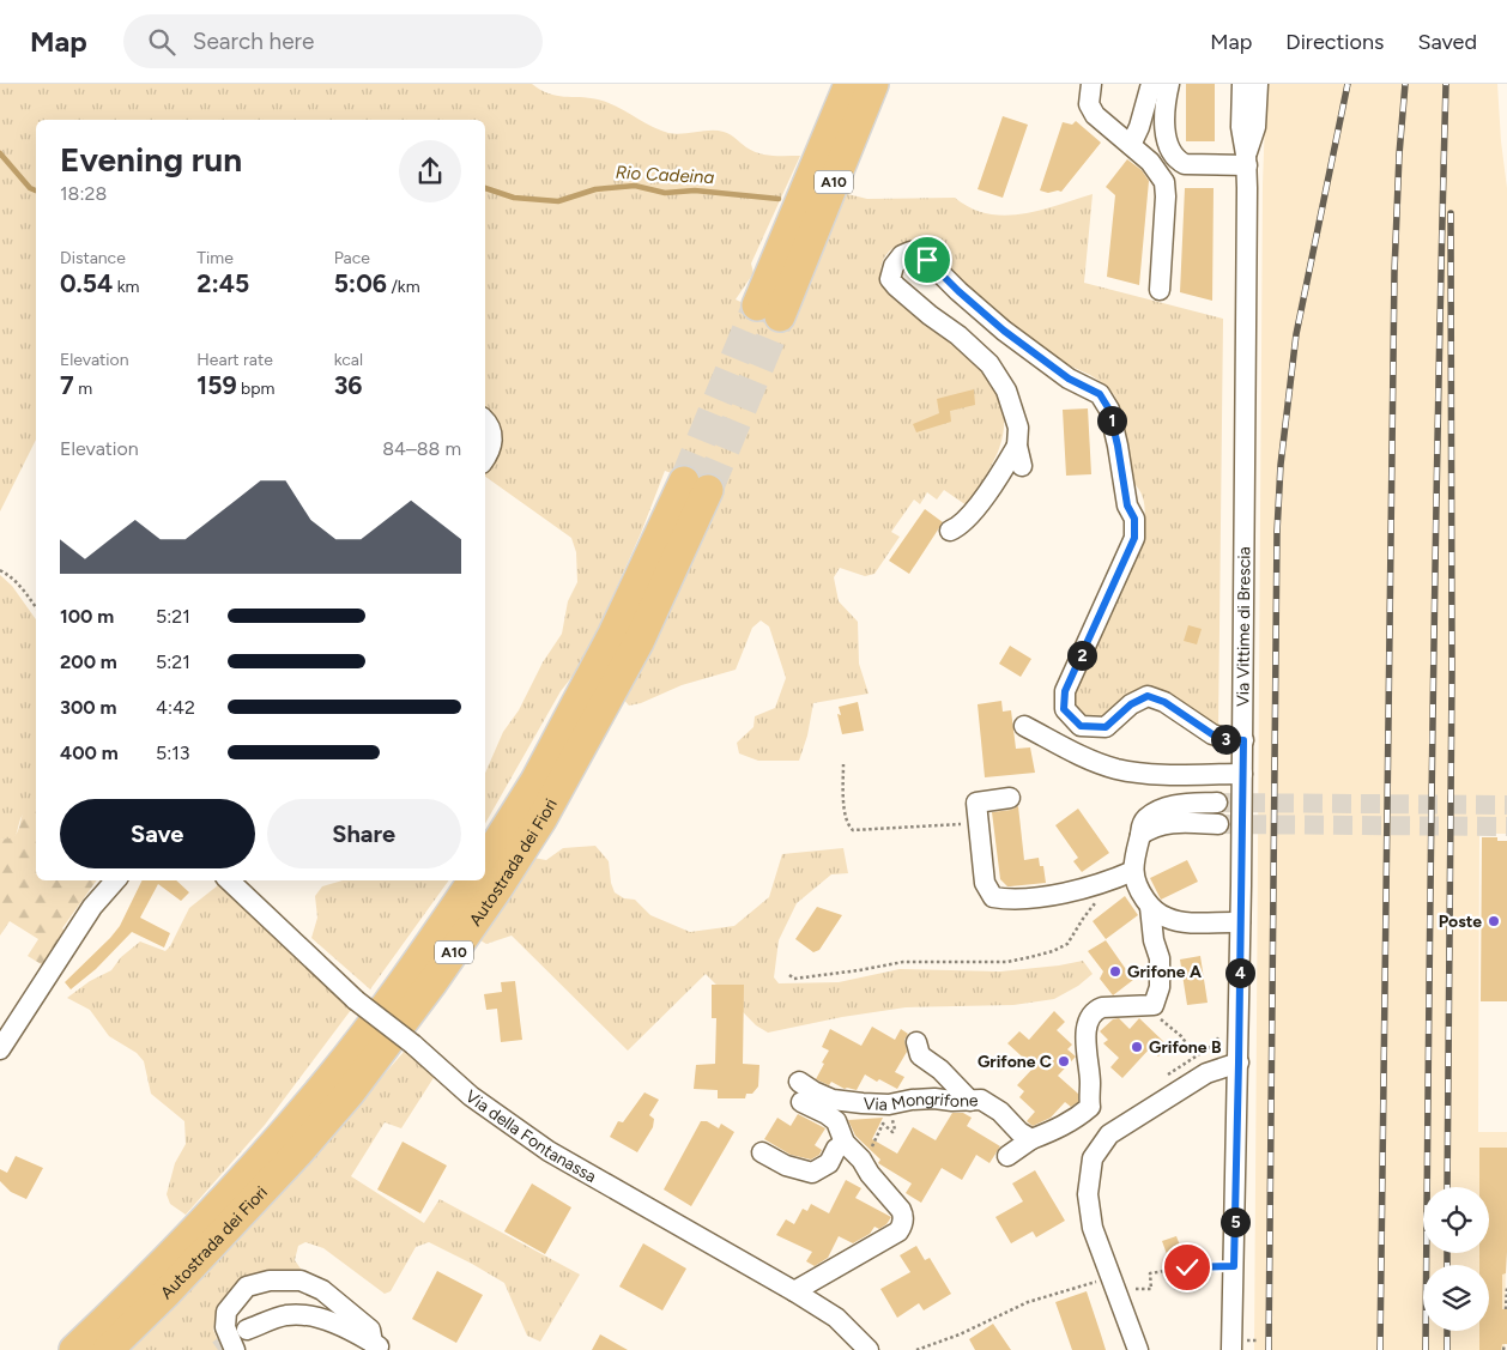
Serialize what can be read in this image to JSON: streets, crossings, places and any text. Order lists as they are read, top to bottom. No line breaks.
{"streets":{"highway":["A10","Autostrada dei Fiori"],"street":["Via Vittime di Brescia","Via Mongrifone","Via della Fontanassa"]},"water":["Rio Cadeina"],"places":["Poste","Grifone A","Grifone B","Grifone C"],"page":{"header":"Map","search":"Search here","nav":["Map","Directions","Saved"],"heading":["Evening run","18:28"],"stats":[["Distance","0.54 km"],["Time","2:45"],["Pace","5:06 /km"],["Elevation","7 m"],["Heart rate","159 bpm"],["kcal","36"]],"pins":["1","2","3","4","5"],"chart":["Elevation","84–88 m"],"list":[{"name":"100 m","note":"5:21"},{"name":"200 m","note":"5:21"},{"name":"300 m","note":"4:42"},{"name":"400 m","note":"5:13"}],"buttons":["Save","Share"]}}
